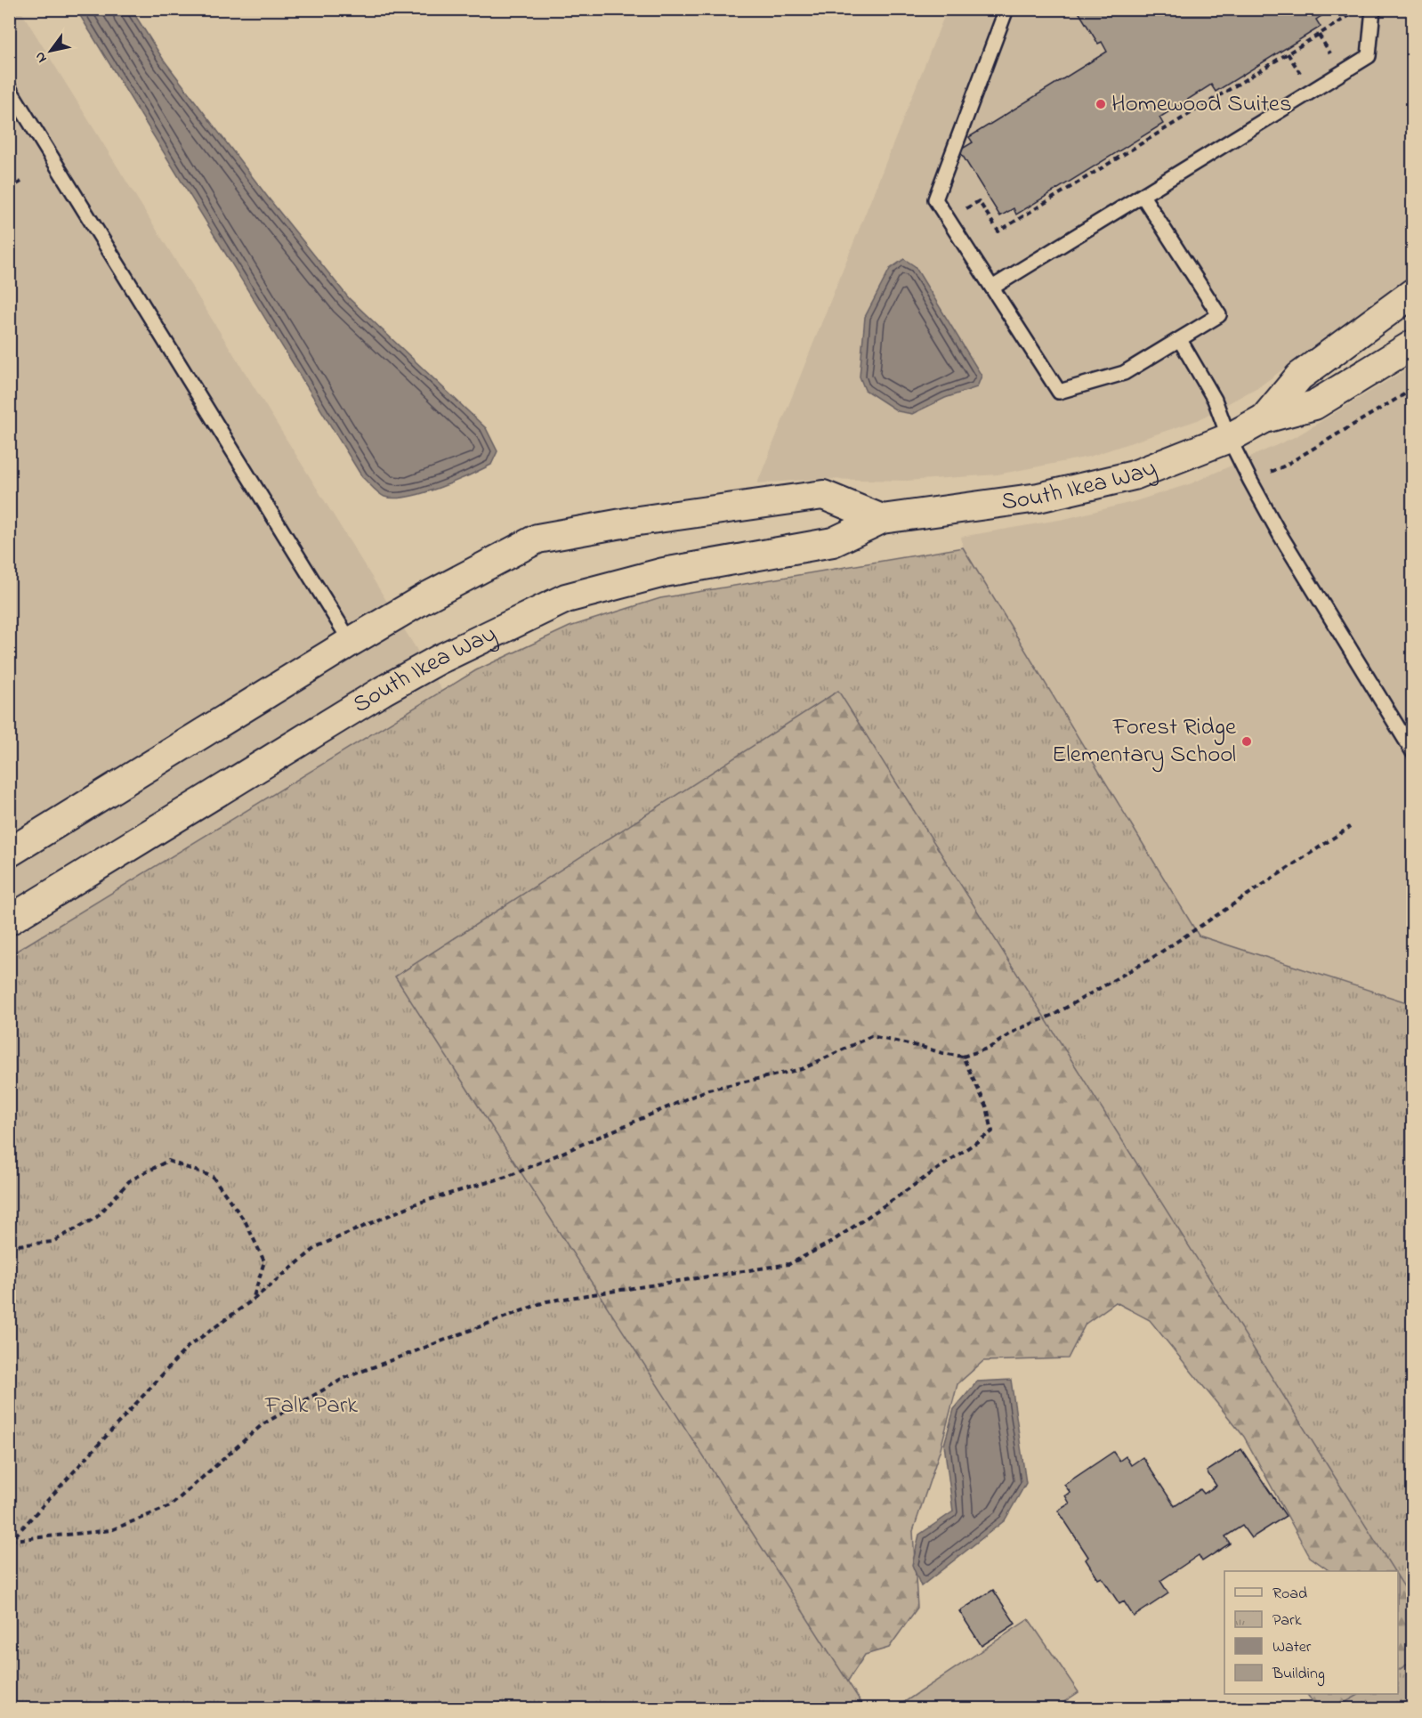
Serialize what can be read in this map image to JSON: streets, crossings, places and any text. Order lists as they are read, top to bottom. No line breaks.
{"streets":{"street":["South Ikea Way"]},"parks":["Falk Park"],"places":["Homewood Suites","Forest Ridge Elementary School"],"legend":["Road","Park","Water","Building"],"north":"bottom left"}
